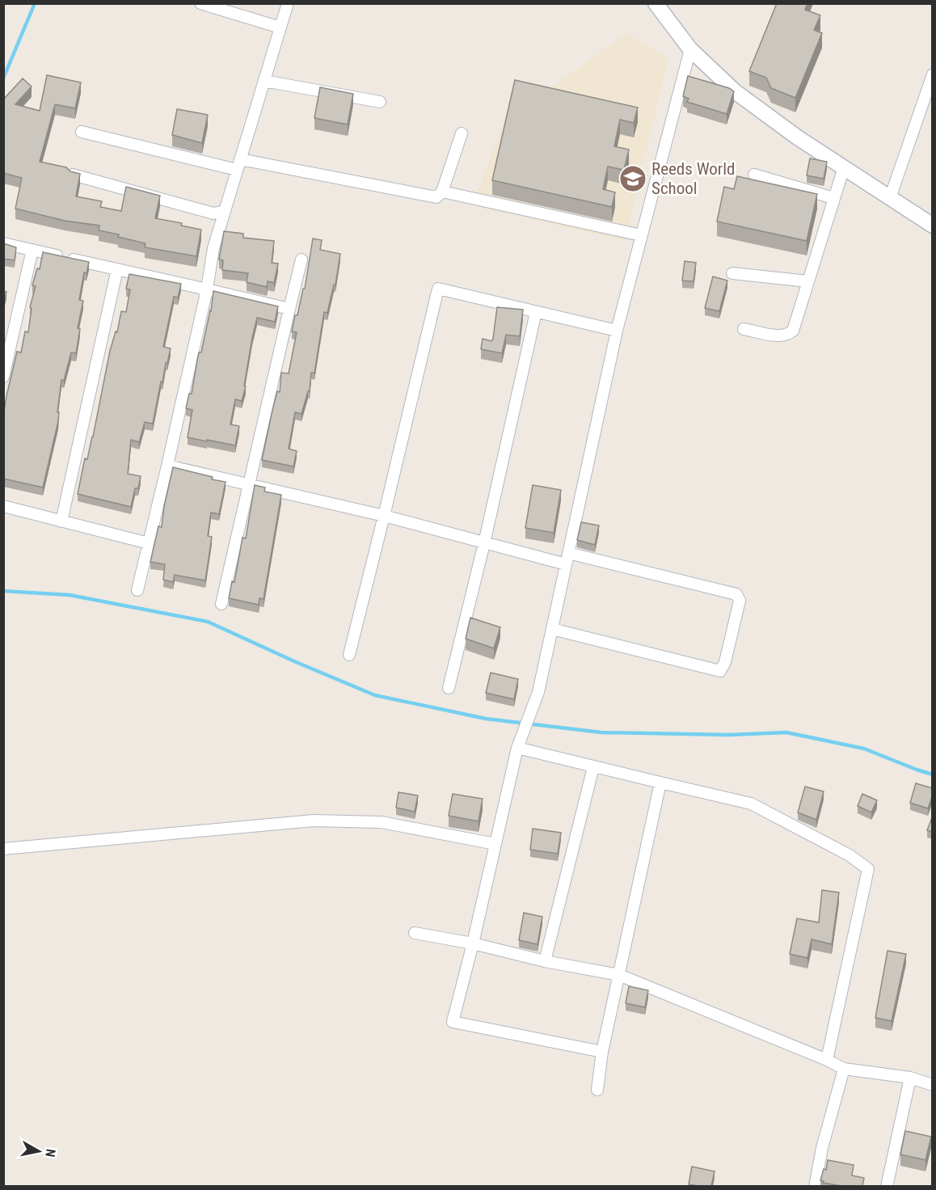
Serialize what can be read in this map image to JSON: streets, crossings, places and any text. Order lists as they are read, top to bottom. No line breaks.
{"places":{"school or university":["Reeds World School"]},"north":"right"}
